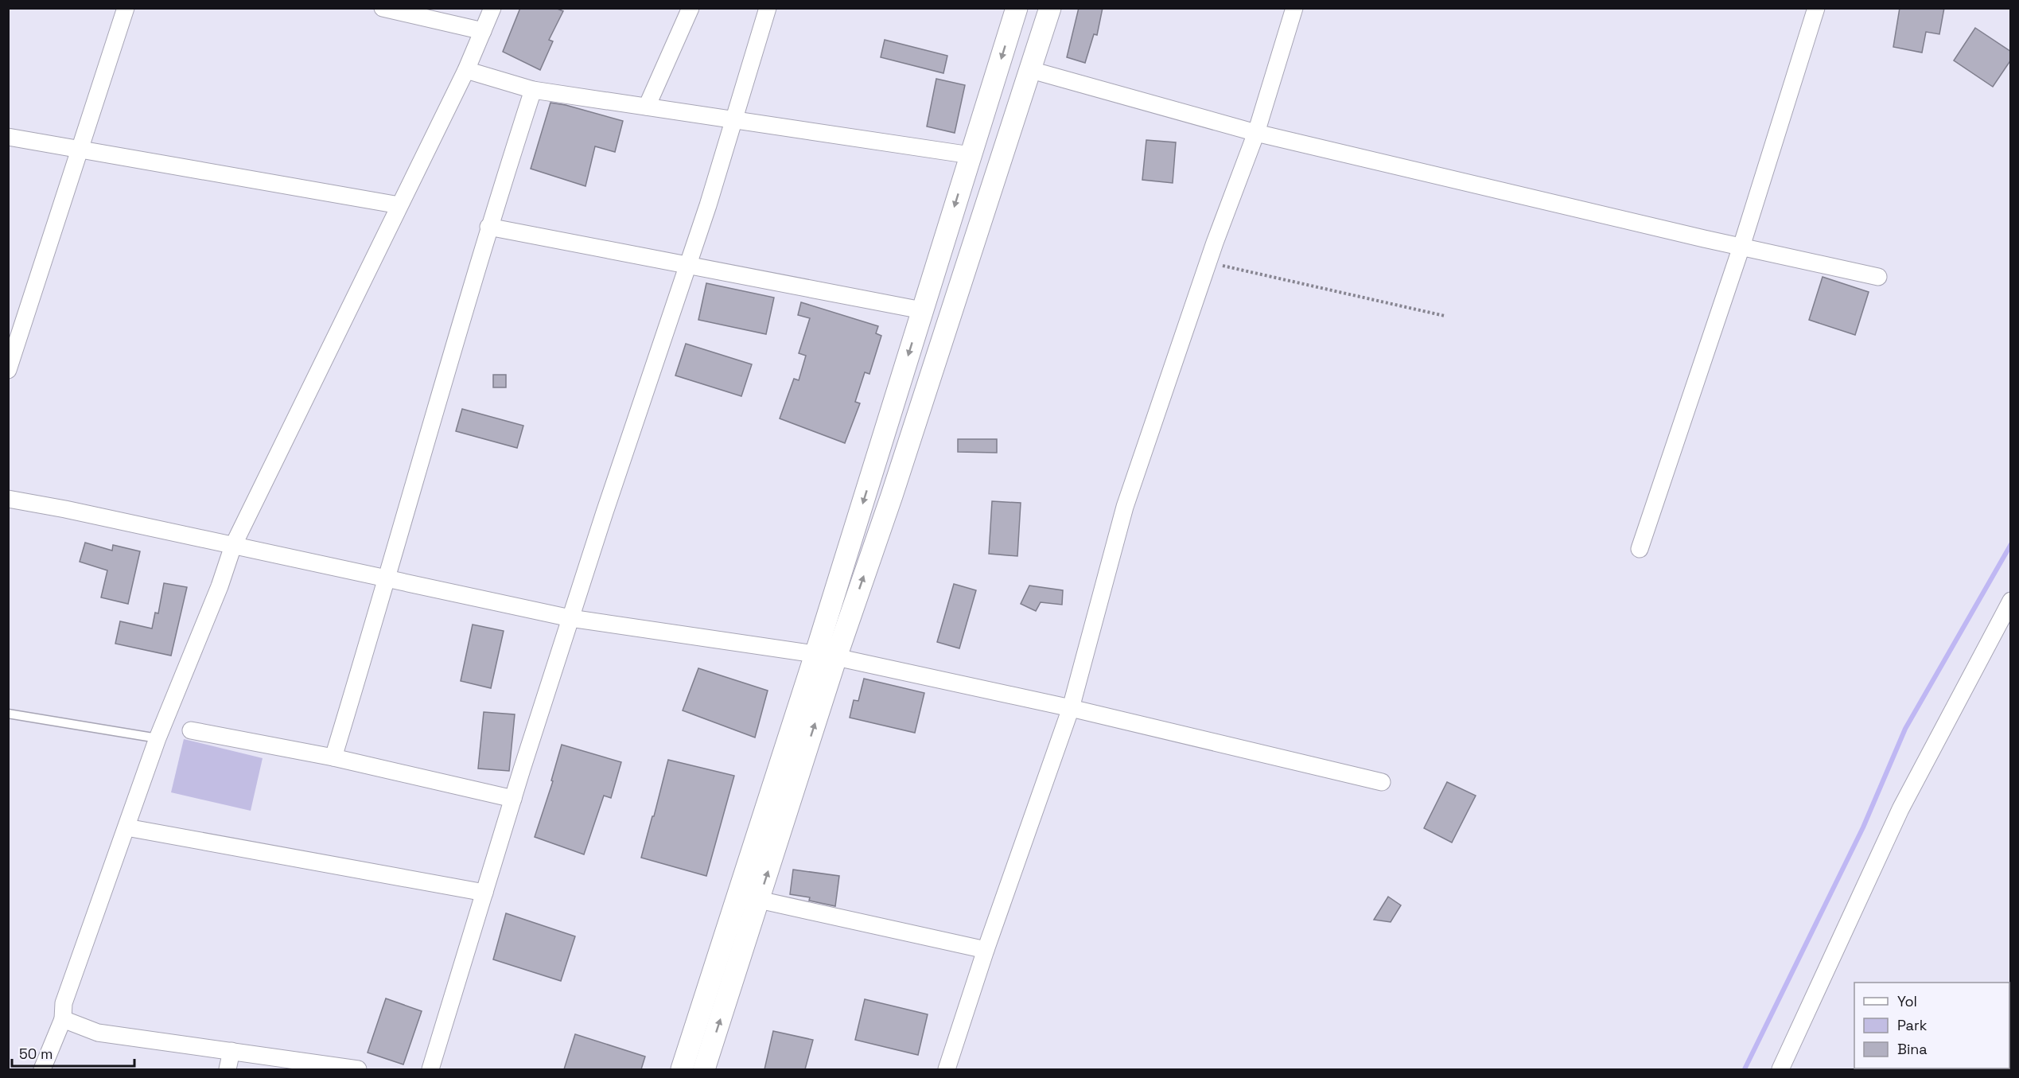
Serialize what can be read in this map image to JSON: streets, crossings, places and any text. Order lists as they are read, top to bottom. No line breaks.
{"legend":["Yol","Park","Bina"],"scale_bar":"50 m"}
